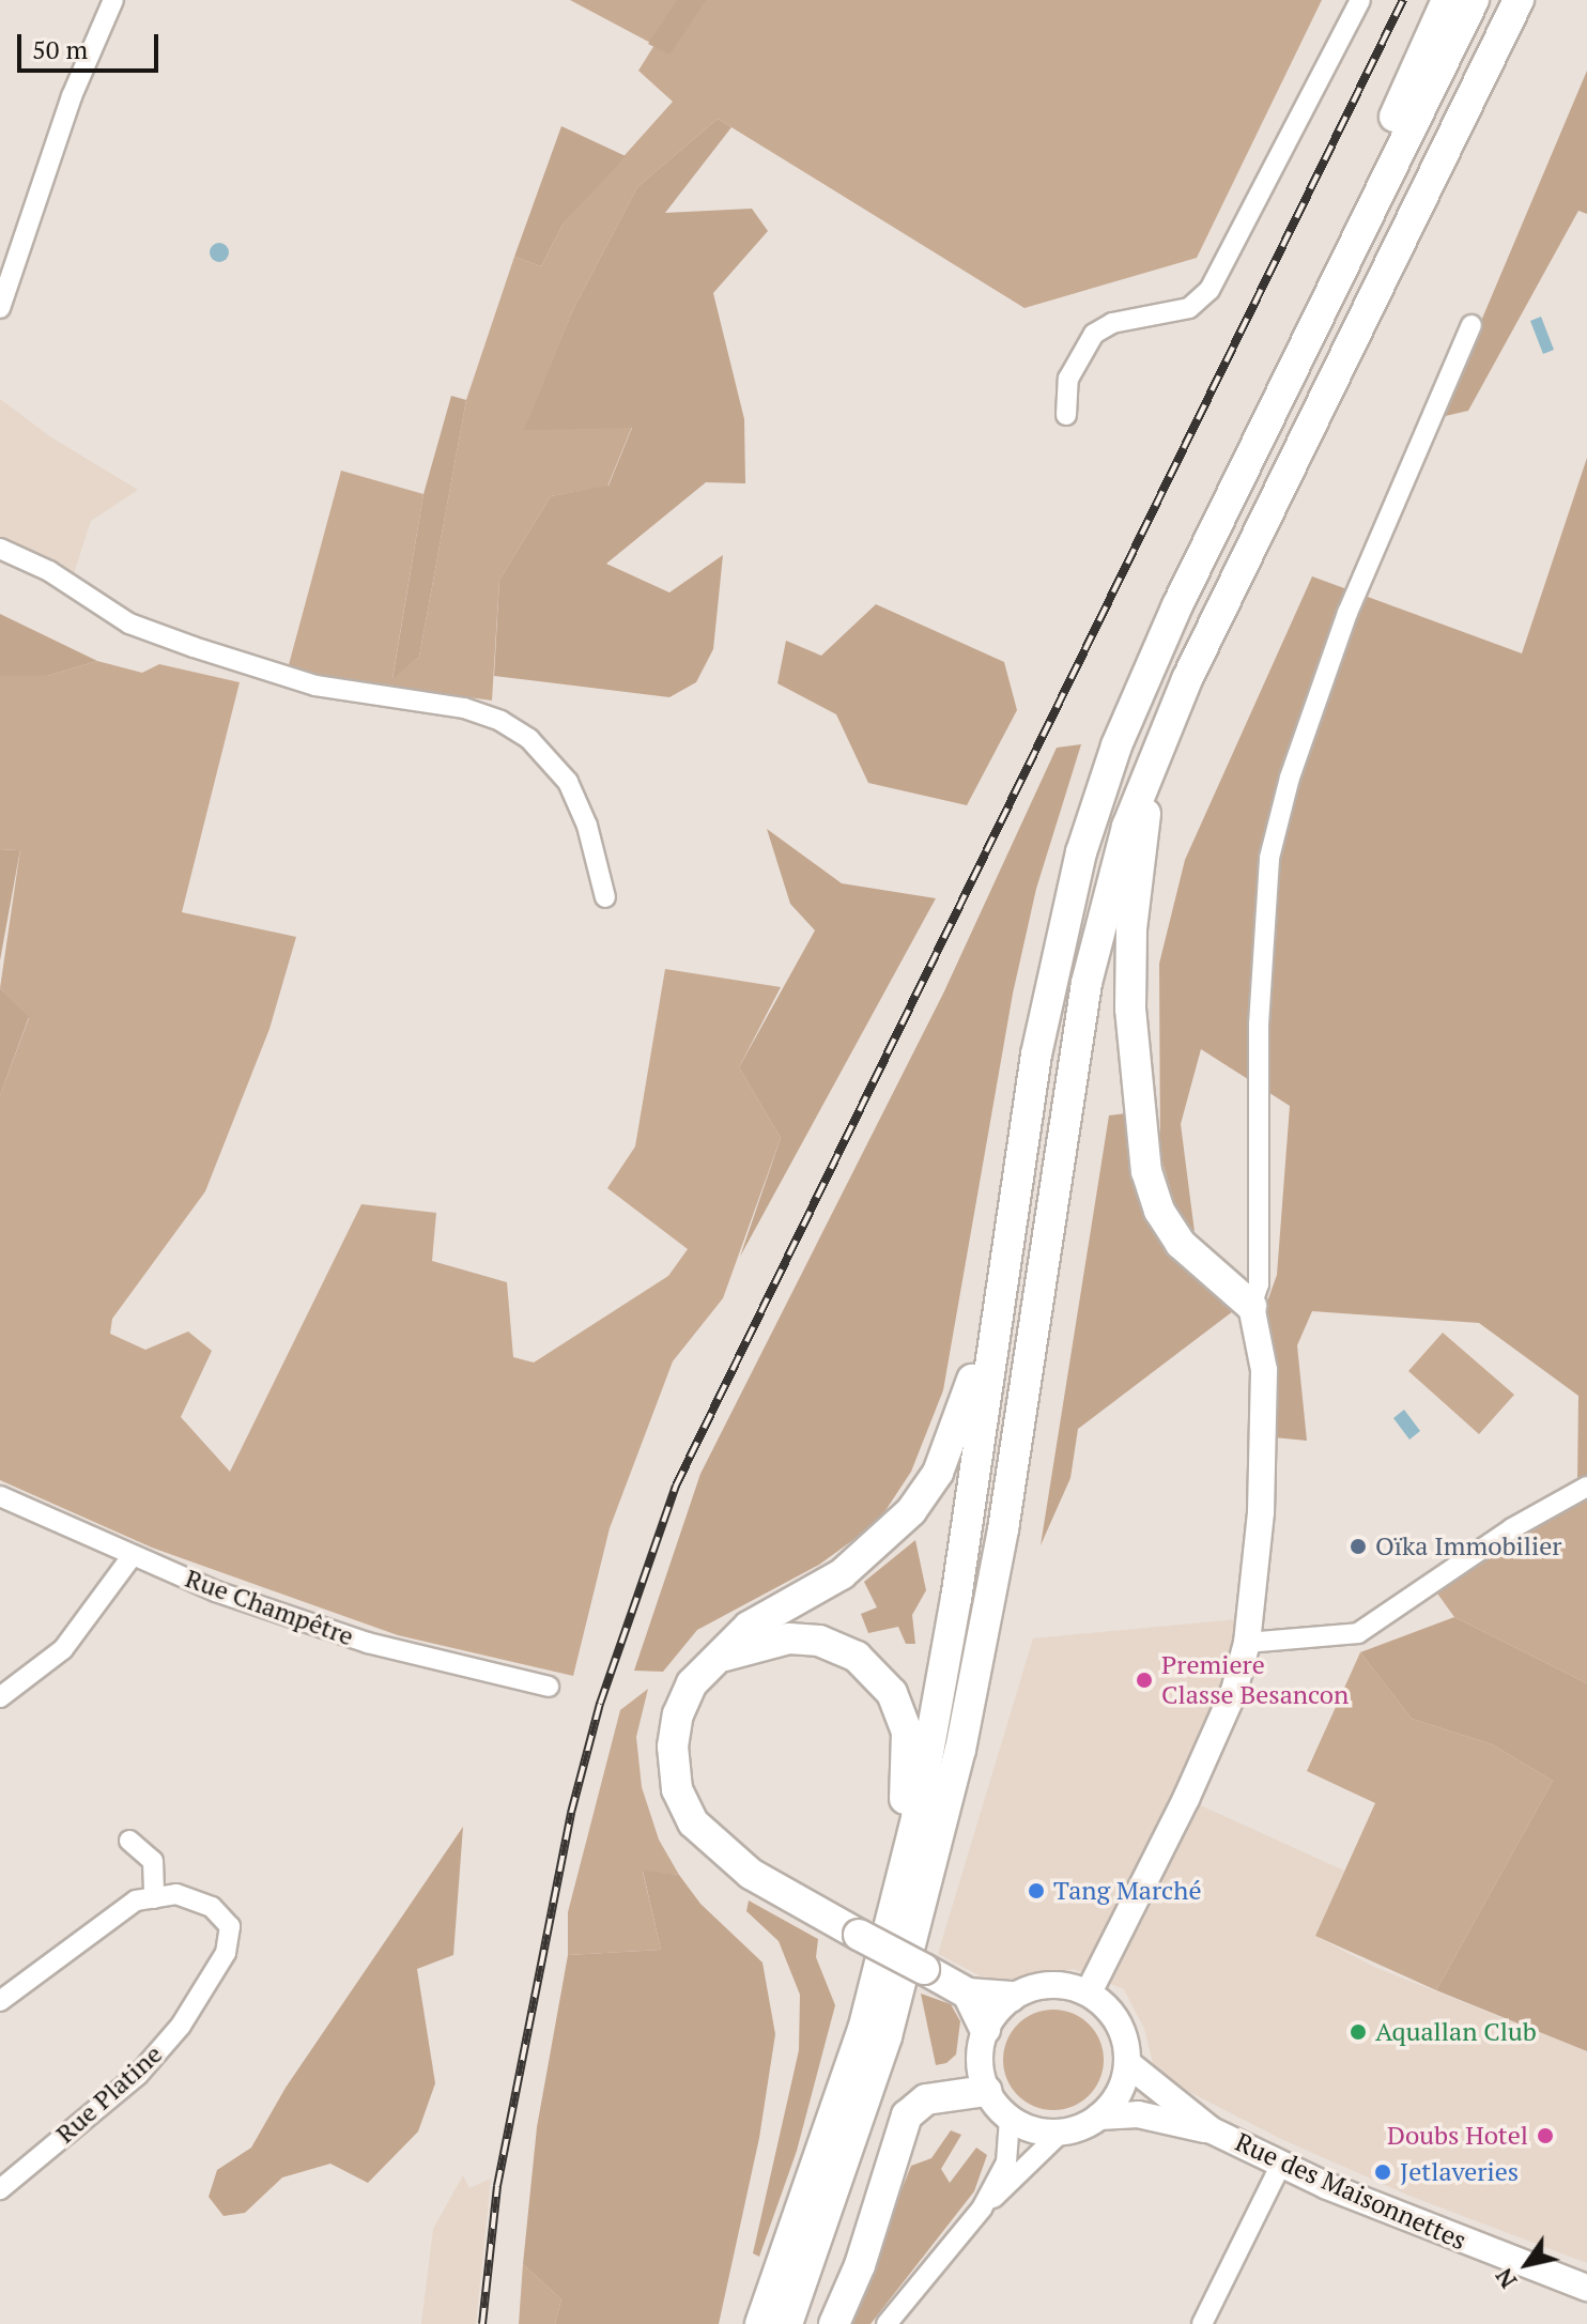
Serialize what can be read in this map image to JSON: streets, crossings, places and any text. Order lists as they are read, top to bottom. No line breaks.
{"streets":{"main road":["Rue des Maisonnettes"],"street":["Rue Champêtre","Rue Platine"]},"places":["Oïka Immobilier","Premiere Classe Besancon","Tang Marché","Aquallan Club","Doubs Hotel","Jetlaveries"],"scale_bar":"50 m","north":"bottom left"}
